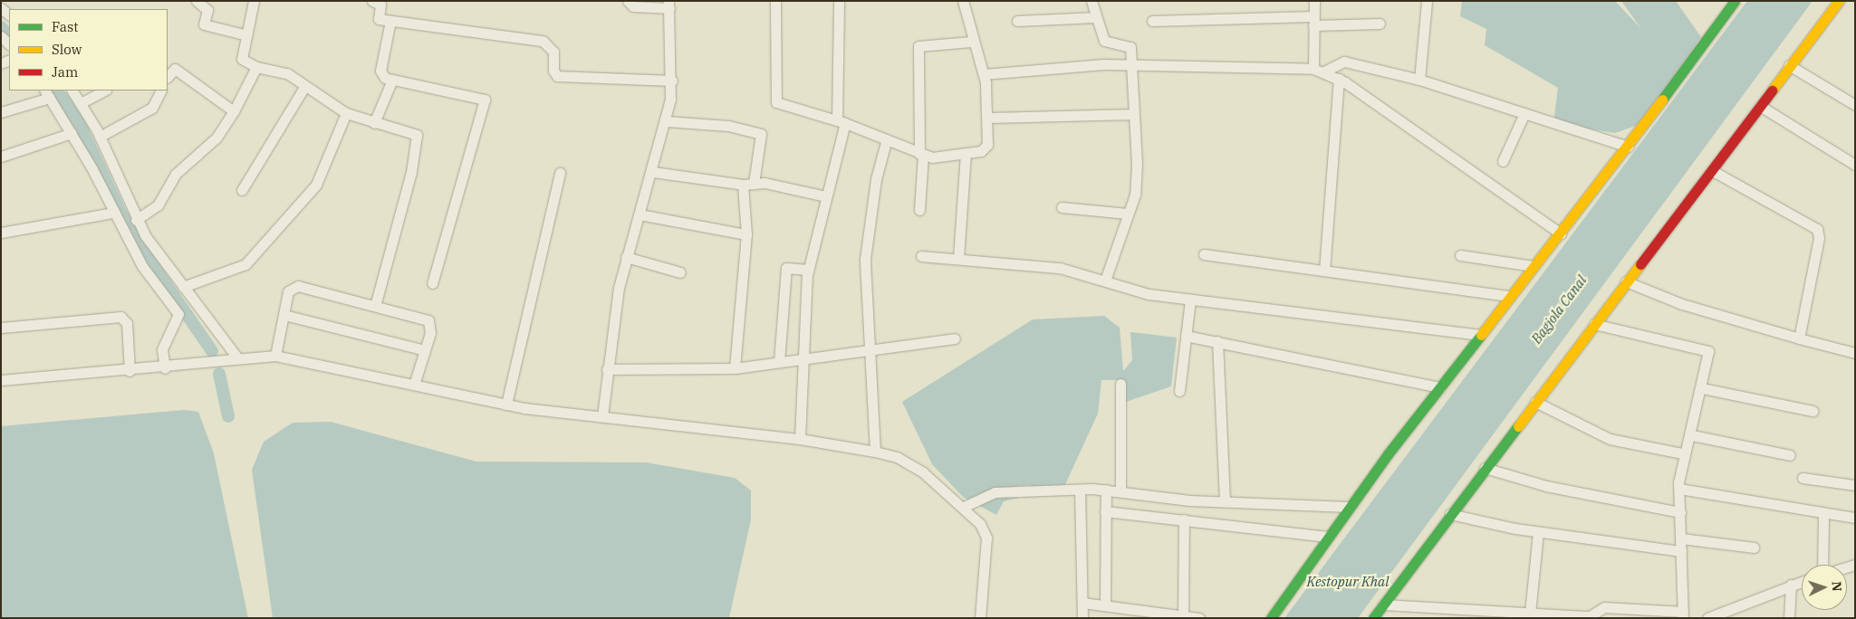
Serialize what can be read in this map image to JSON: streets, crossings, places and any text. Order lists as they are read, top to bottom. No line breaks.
{"water":["Bagjola Canal","Kestopur Khal"],"legend":["Fast","Slow","Jam"],"north":"right"}
